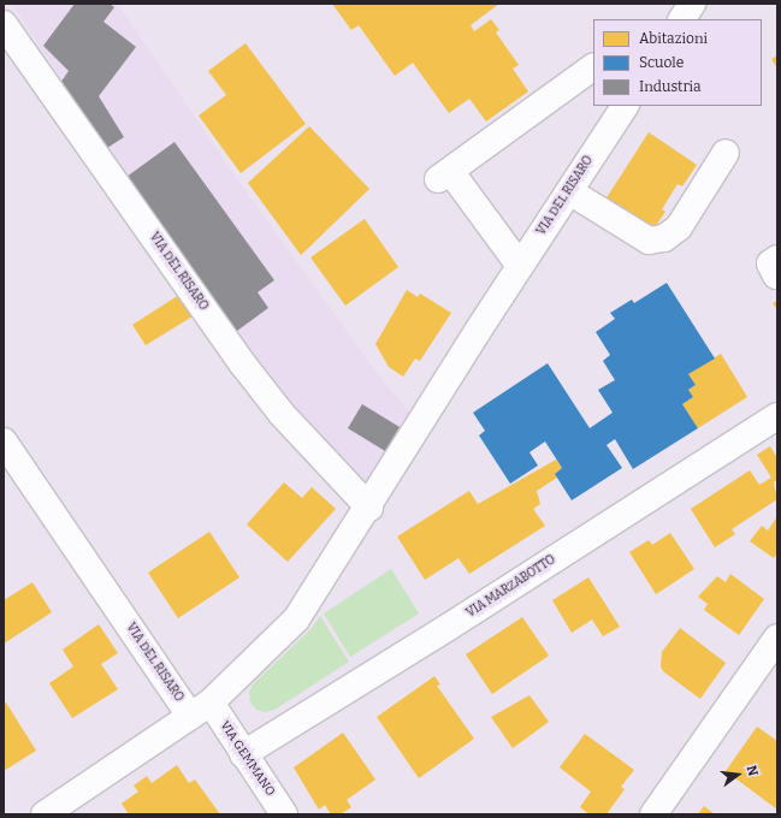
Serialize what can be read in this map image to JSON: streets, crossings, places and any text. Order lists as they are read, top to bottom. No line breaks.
{"streets":{"street":["VIA DEL RISARO","VIA MARZABOTTO","VIA GEMMANO"]},"crossings":[["VIA DEL RISARO","VIA GEMMANO"],["VIA MARZABOTTO","VIA GEMMANO"]],"legend":["Abitazioni","Scuole","Industria"],"north":"right"}
